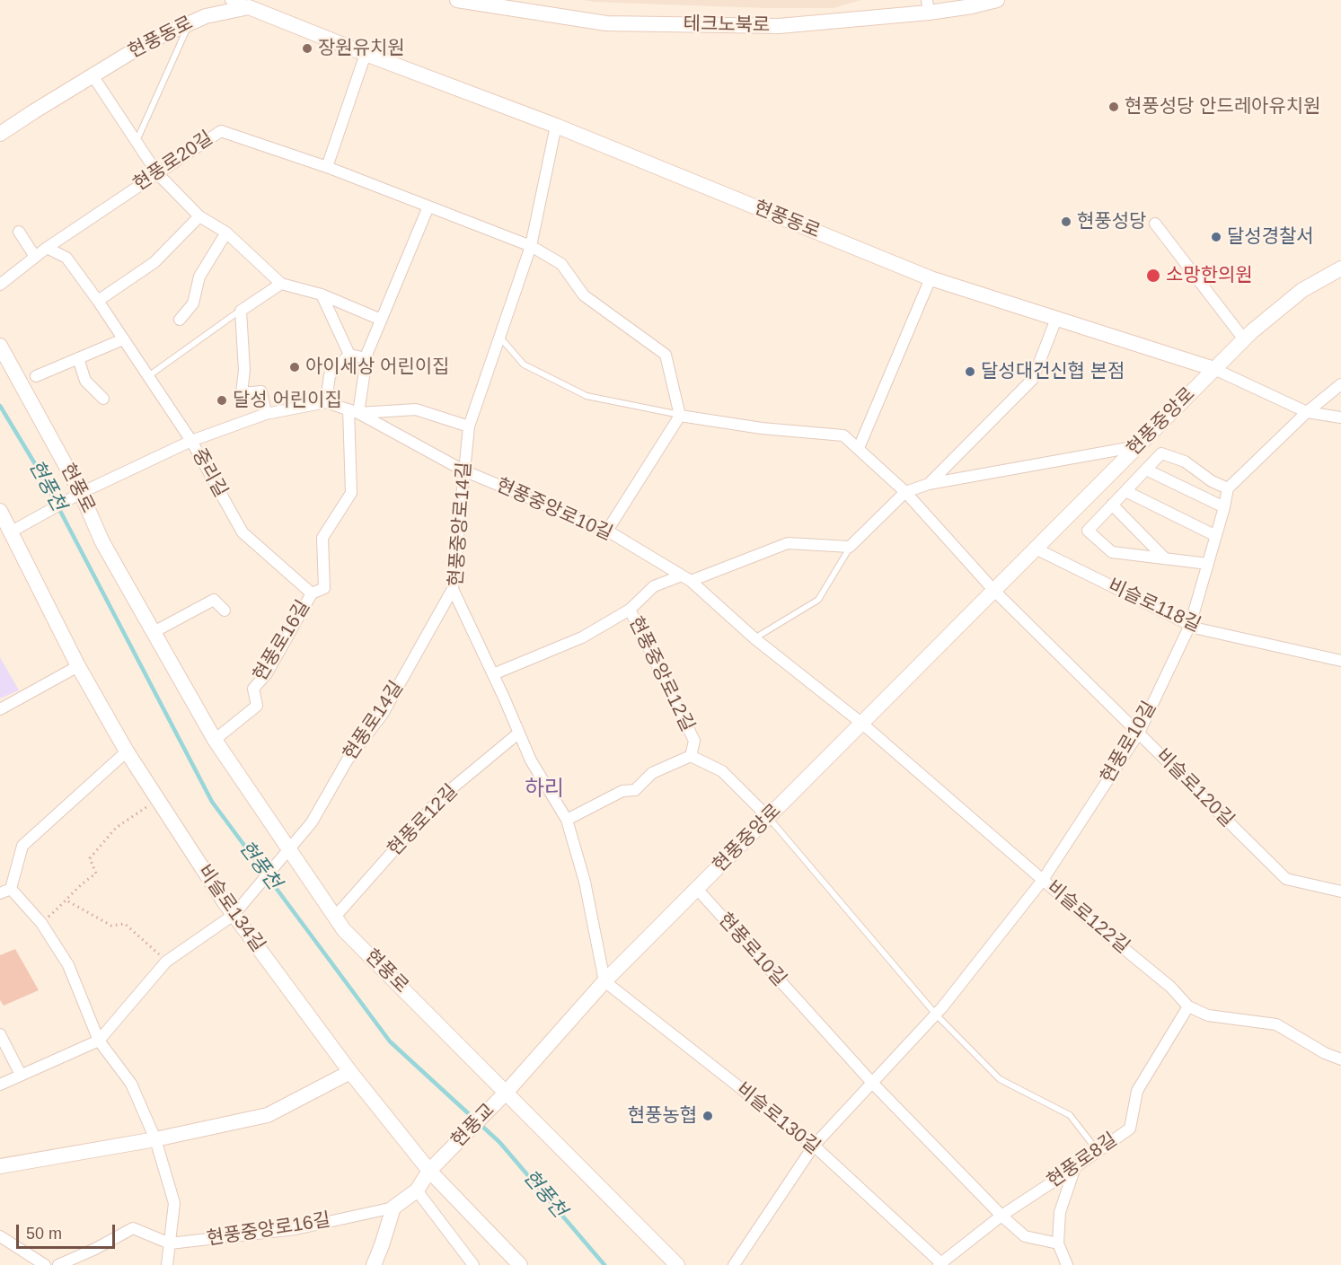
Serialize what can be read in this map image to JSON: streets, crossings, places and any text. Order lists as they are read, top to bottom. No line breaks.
{"streets":{"street":["테크노북로","현풍동로","현풍로20길","현풍중앙로","중리길","현풍로","현풍중앙로10길","현풍중앙로14길","비슬로118길","현풍로16길","현풍중앙로12길","현풍로14길","현풍로10길","비슬로120길","현풍로12길","비슬로134길","비슬로122길","비슬로130길","현풍교","현풍로8길","현풍중앙로16길"]},"crossings":[["현풍동로","현풍중앙로"],["현풍동로","현풍중앙로14길"],["현풍로20길","중리길"],["현풍로20길","현풍로16길"],["현풍중앙로","현풍로"],["현풍중앙로","현풍중앙로10길"],["현풍중앙로","현풍중앙로14길"],["현풍중앙로","비슬로118길"],["현풍중앙로","현풍중앙로12길"],["현풍중앙로","현풍로10길"],["현풍중앙로","비슬로120길"],["현풍중앙로","비슬로122길"],["현풍중앙로","비슬로130길"],["현풍중앙로","현풍교"],["중리길","현풍중앙로10길"],["중리길","현풍로16길"],["현풍로","현풍중앙로10길"],["현풍로","현풍로16길"],["현풍로","현풍로14길"],["현풍로","현풍로12길"],["현풍로","현풍교"],["현풍중앙로10길","현풍중앙로14길"],["현풍중앙로10길","현풍로16길"],["현풍중앙로10길","비슬로134길"],["현풍중앙로10길","비슬로122길"],["현풍중앙로14길","현풍중앙로12길"],["현풍중앙로14길","현풍로14길"],["현풍중앙로14길","현풍로12길"],["현풍중앙로14길","비슬로130길"],["비슬로118길","현풍로10길"],["현풍로14길","비슬로134길"],["현풍로10길","비슬로120길"],["현풍로10길","비슬로122길"],["현풍로10길","비슬로130길"],["비슬로134길","현풍교"],["비슬로122길","현풍로8길"],["비슬로130길","현풍로8길"]],"districts":["하리"],"water":["현풍천"],"places":["장원유치원","현풍성당 안드레아유치원","현풍성당","달성경찰서","소망한의원","아이세상 어린이집","달성대건신협 본점","달성 어린이집","현풍농협"],"scale_bar":"50 m"}
